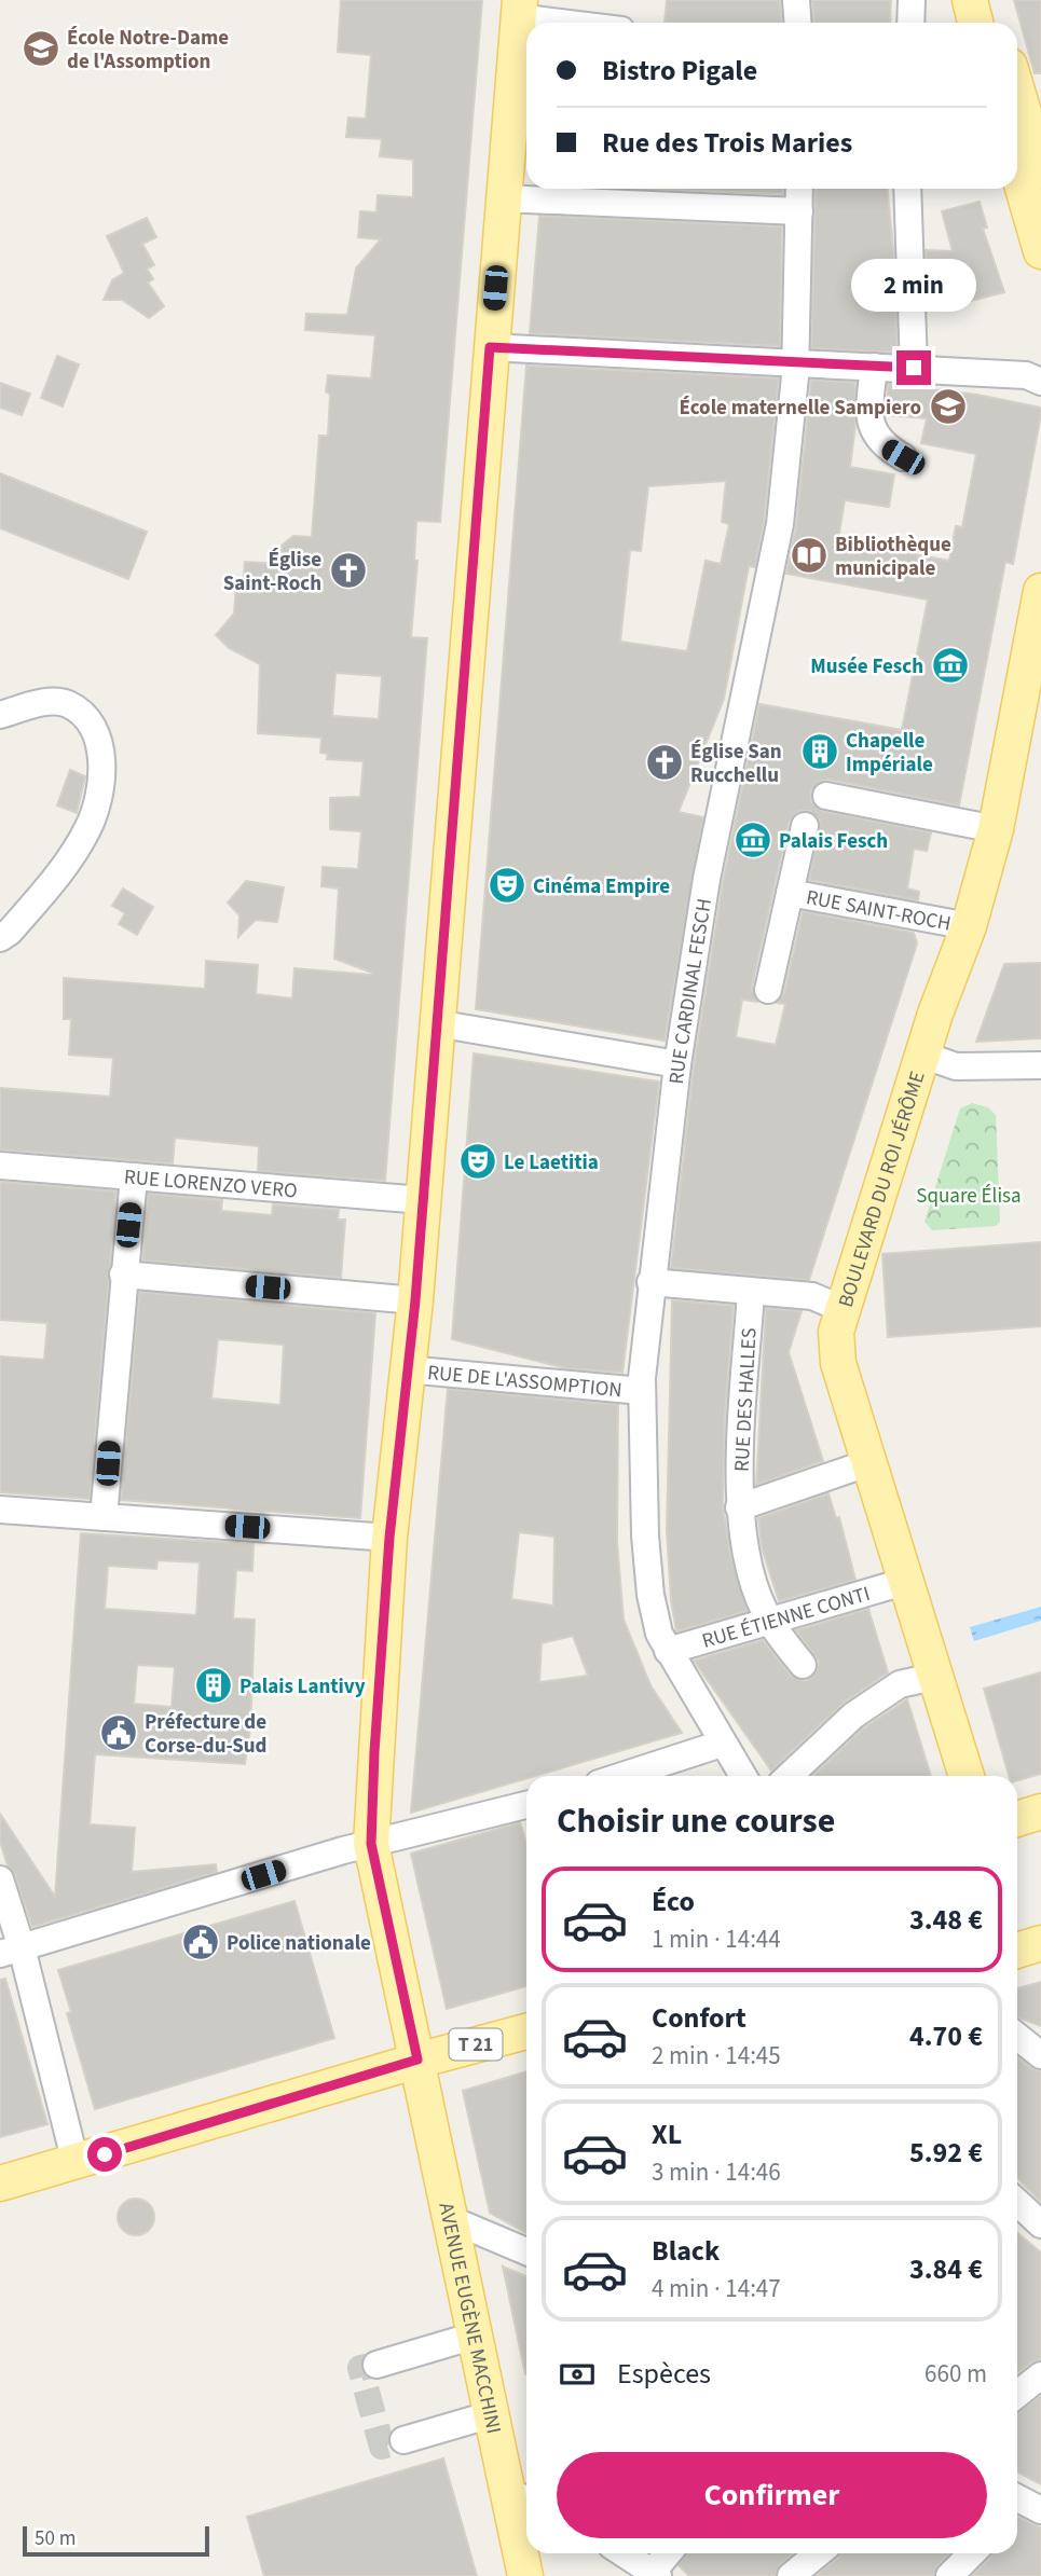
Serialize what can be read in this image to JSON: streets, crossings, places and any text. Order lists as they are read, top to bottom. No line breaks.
{"streets":{"main road":["BOULEVARD DU ROI JÉRÔME","T 21","AVENUE EUGÈNE MACCHINI"],"street":["RUE SAINT-ROCH","RUE CARDINAL FESCH","RUE LORENZO VERO","RUE DE L'ASSOMPTION","RUE DES HALLES","RUE ÉTIENNE CONTI"]},"crossings":[["RUE SAINT-ROCH","BOULEVARD DU ROI JÉRÔME"],["RUE CARDINAL FESCH","RUE DE L'ASSOMPTION"],["RUE CARDINAL FESCH","RUE ÉTIENNE CONTI"],["RUE LORENZO VERO","AVENUE EUGÈNE MACCHINI"],["BOULEVARD DU ROI JÉRÔME","RUE DES HALLES"],["BOULEVARD DU ROI JÉRÔME","RUE ÉTIENNE CONTI"],["RUE DE L'ASSOMPTION","AVENUE EUGÈNE MACCHINI"],["RUE DES HALLES","RUE ÉTIENNE CONTI"],["T 21","AVENUE EUGÈNE MACCHINI"]],"parks":["Square Élisa"],"places":{"school or university":["École Notre-Dame de l'Assomption","École maternelle Sampiero"],"library":["Bibliothèque municipale"],"church":["Église Saint-Roch","Église San Rucchellu"],"museum":["Musée Fesch","Palais Fesch"],"building":["Chapelle Impériale","Palais Lantivy"],"theatre":["Cinéma Empire","Le Laetitia"],"public building":["Préfecture de Corse-du-Sud","Police nationale"]},"scale_bar":"50 m","page":{"banner":["Bistro Pigale","Rue des Trois Maries"],"bubble":"2 min","heading":"Choisir une course","list":[{"name":"Éco","note":"1 min · 14:44","value":"3.48 €"},{"name":"Confort","note":"2 min · 14:45","value":"4.70 €"},{"name":"XL","note":"3 min · 14:46","value":"5.92 €"},{"name":"Black","note":"4 min · 14:47","value":"3.84 €"}],"pay":["Espèces","660 m"],"buttons":"Confirmer","scale":"50 m"}}
